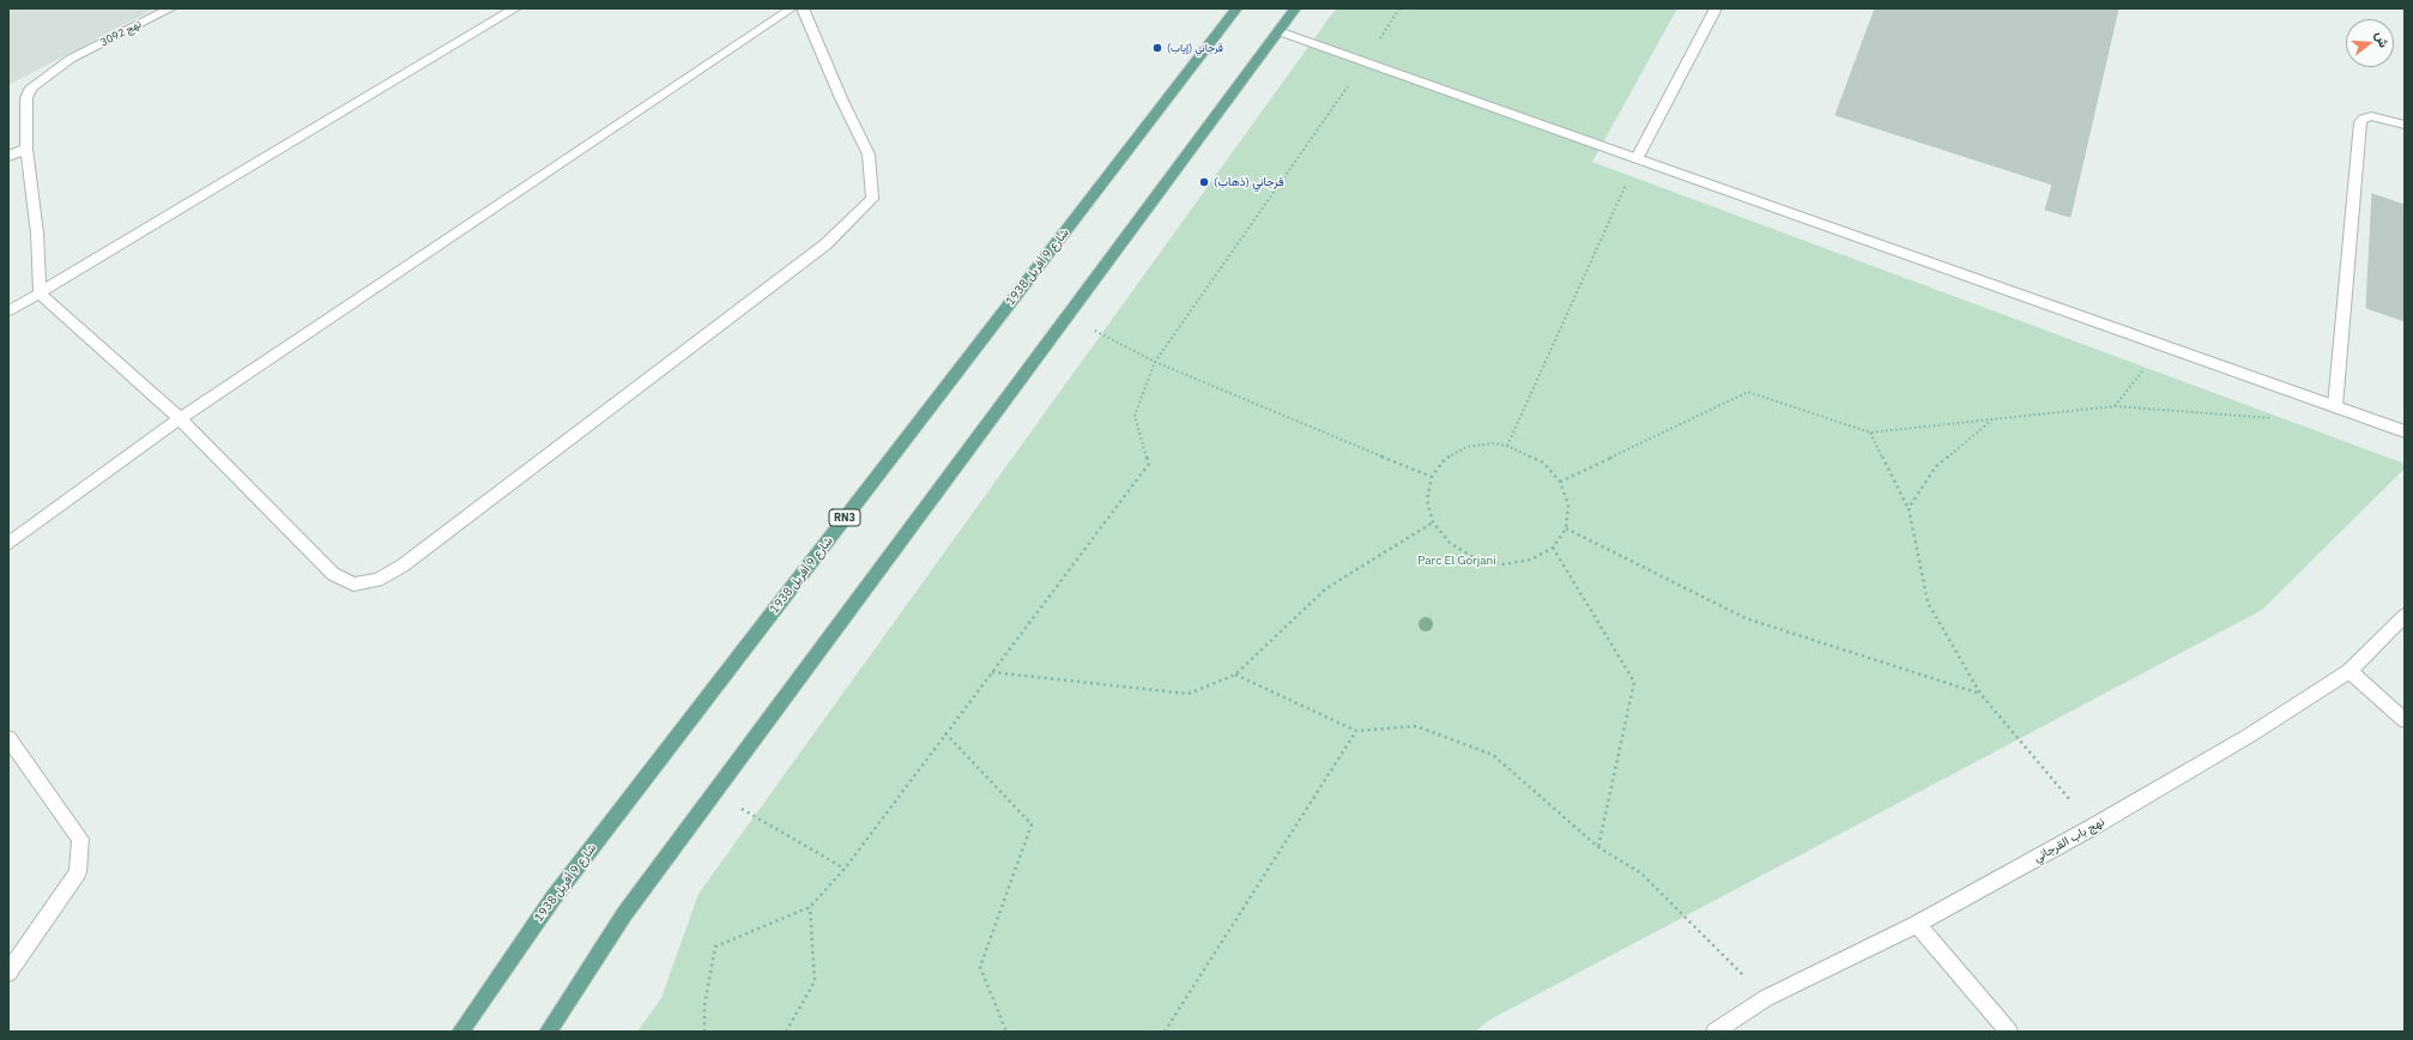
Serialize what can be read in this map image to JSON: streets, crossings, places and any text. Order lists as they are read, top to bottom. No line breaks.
{"streets":{"main road":["شارع 9 أفريل 1938","RN3"],"street":["نهج 3092","نهج باب القرجاني"]},"parks":["Parc El Gorjani"],"places":["قرجاني (إياب)","قرجاني (ذهاب)"],"north":"right"}
